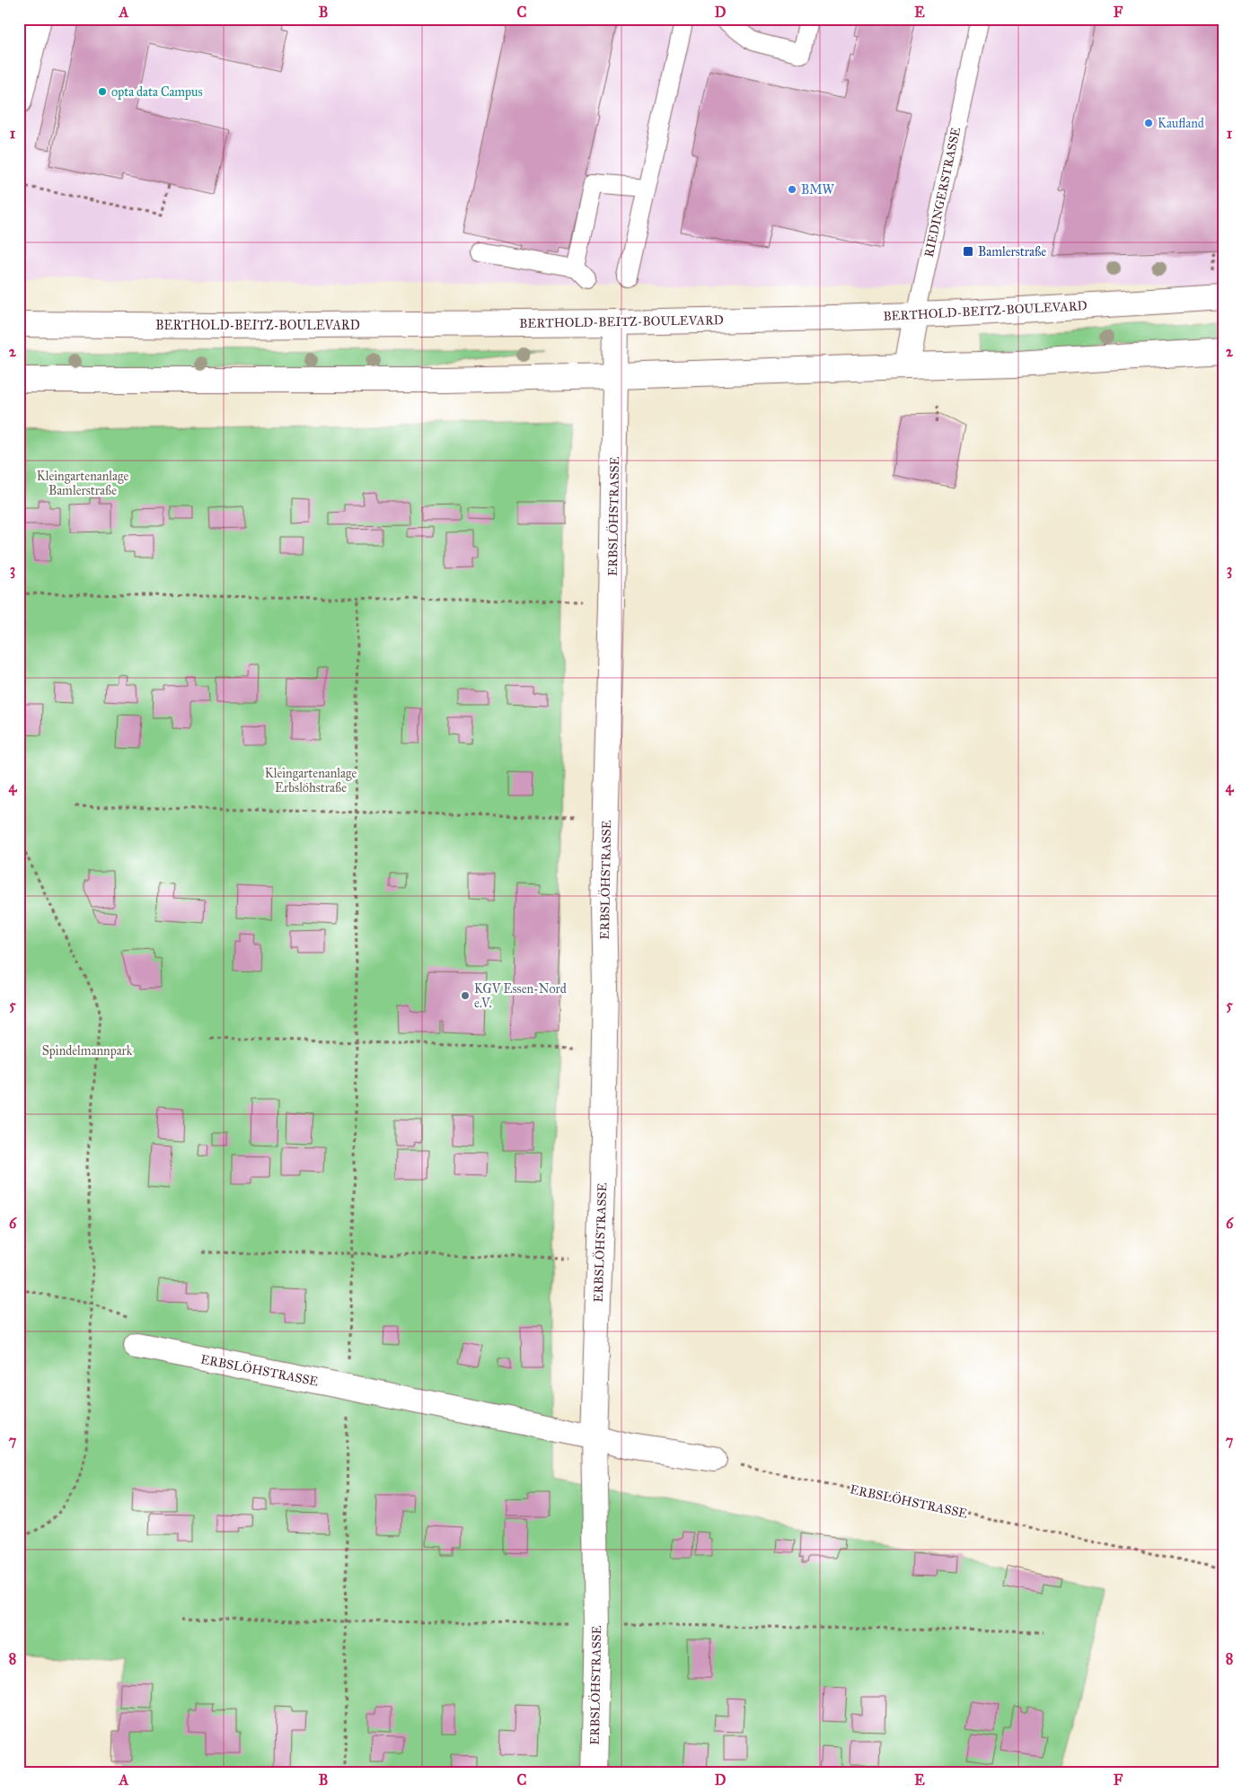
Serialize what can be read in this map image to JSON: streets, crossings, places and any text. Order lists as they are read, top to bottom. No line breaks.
{"streets":{"main road":["RIEDINGERSTRASSE","BERTHOLD-BEITZ-BOULEVARD","ERBSLÖHSTRASSE"]},"crossings":[["RIEDINGERSTRASSE","BERTHOLD-BEITZ-BOULEVARD"],["BERTHOLD-BEITZ-BOULEVARD","ERBSLÖHSTRASSE"]],"parks":["Kleingartenanlage Bamlerstraße","Kleingartenanlage Erbslöhstraße","Spindelmannpark"],"places":{"other":["opta data Campus","Kaufland","BMW","KGV Essen-Nord e.V."],"transit":["Bamlerstraße"]},"grid":{"columns":["A","B","C","D","E","F"],"rows":["1","2","3","4","5","6","7","8"]}}
